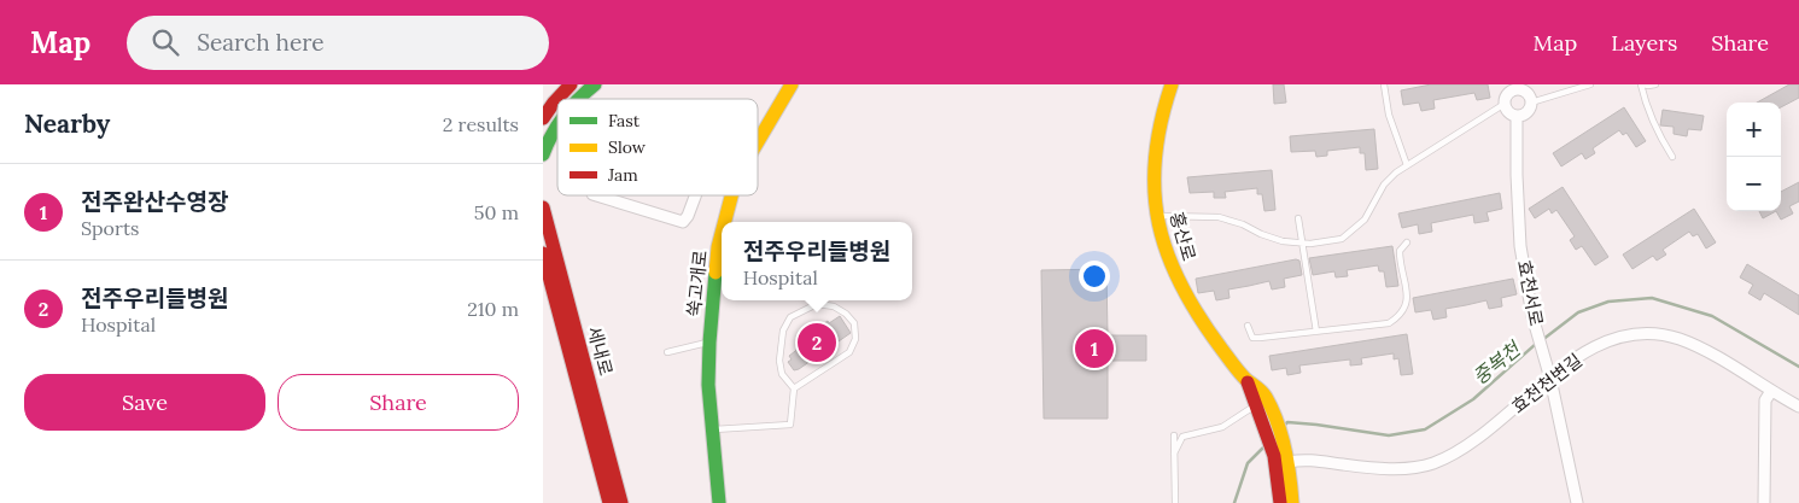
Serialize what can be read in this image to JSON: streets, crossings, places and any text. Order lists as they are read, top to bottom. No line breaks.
{"streets":{"street":["홍산로","쑥고개로","효천서로","세내로","효천천변길"]},"crossings":[["홍산로","효천천변길"],["효천서로","효천천변길"]],"water":["중복천"],"legend":["Fast","Slow","Jam"],"page":{"header":"Map","search":"Search here","nav":["Map","Layers","Share"],"heading":["Nearby","2 results"],"map_buttons":["+","−"],"list":[{"mark":"1","name":"전주완산수영장","note":"Sports","value":"50 m"},{"mark":"2","name":"전주우리들병원","note":"Hospital","value":"210 m"}],"popup":["전주우리들병원","Hospital"],"pins":["2","1"],"buttons":["Save","Share"]}}
